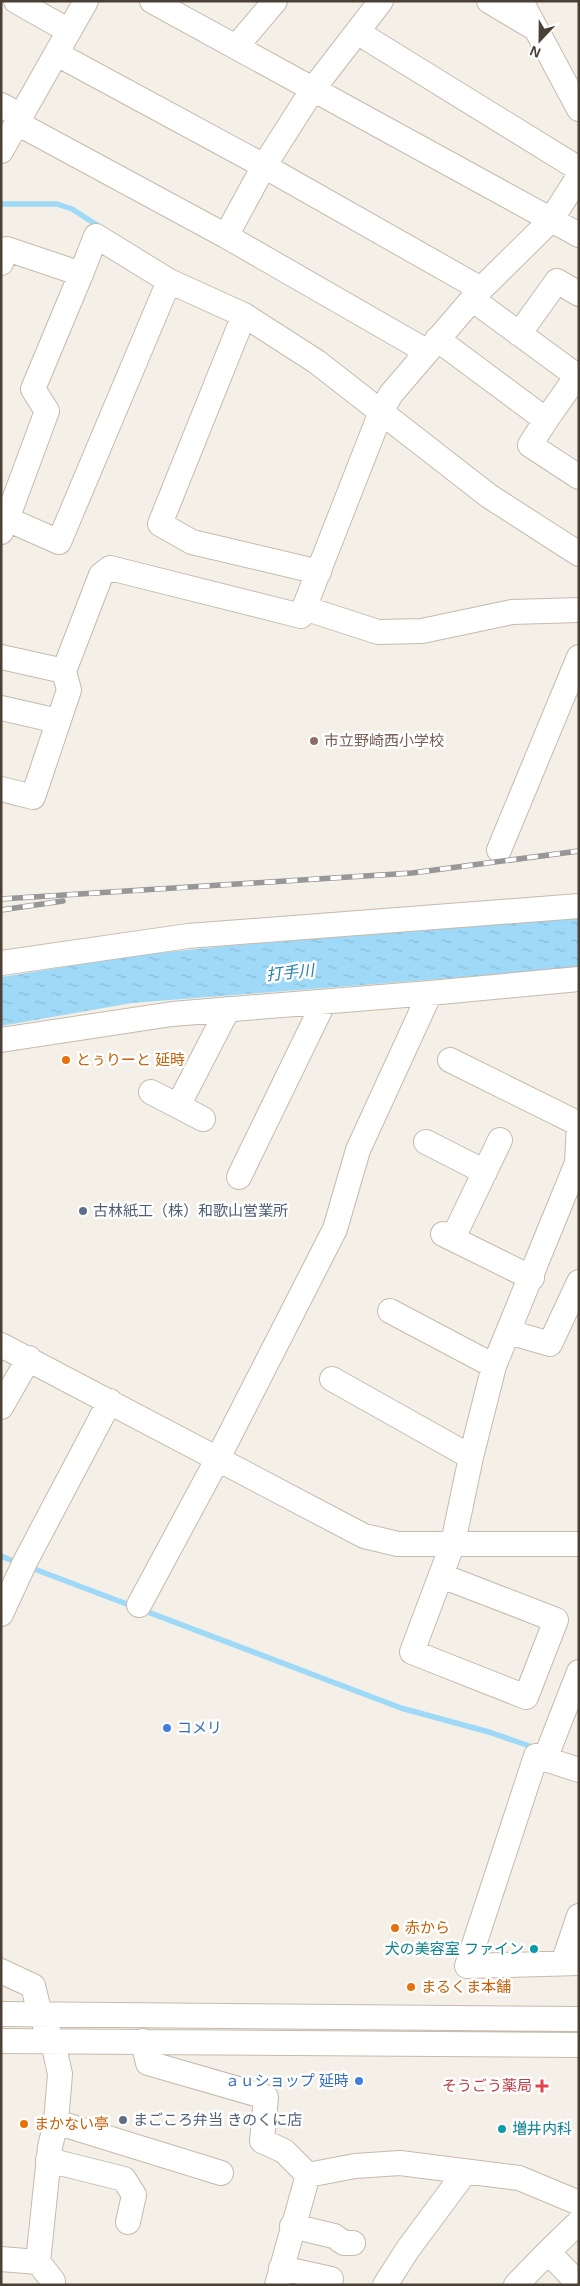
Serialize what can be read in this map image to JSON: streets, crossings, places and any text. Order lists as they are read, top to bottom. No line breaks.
{"water":["打手川"],"places":{"other":["市立野崎西小学校","とぅりーと 延時","古林紙工（株）和歌山営業所","コメリ","赤から","犬の美容室 ファイン","まるくま本舗","ａｕショップ 延時","まごころ弁当 きのくに店","まかない亭","増井内科"],"health":["そうごう薬局"]},"north":"bottom"}
